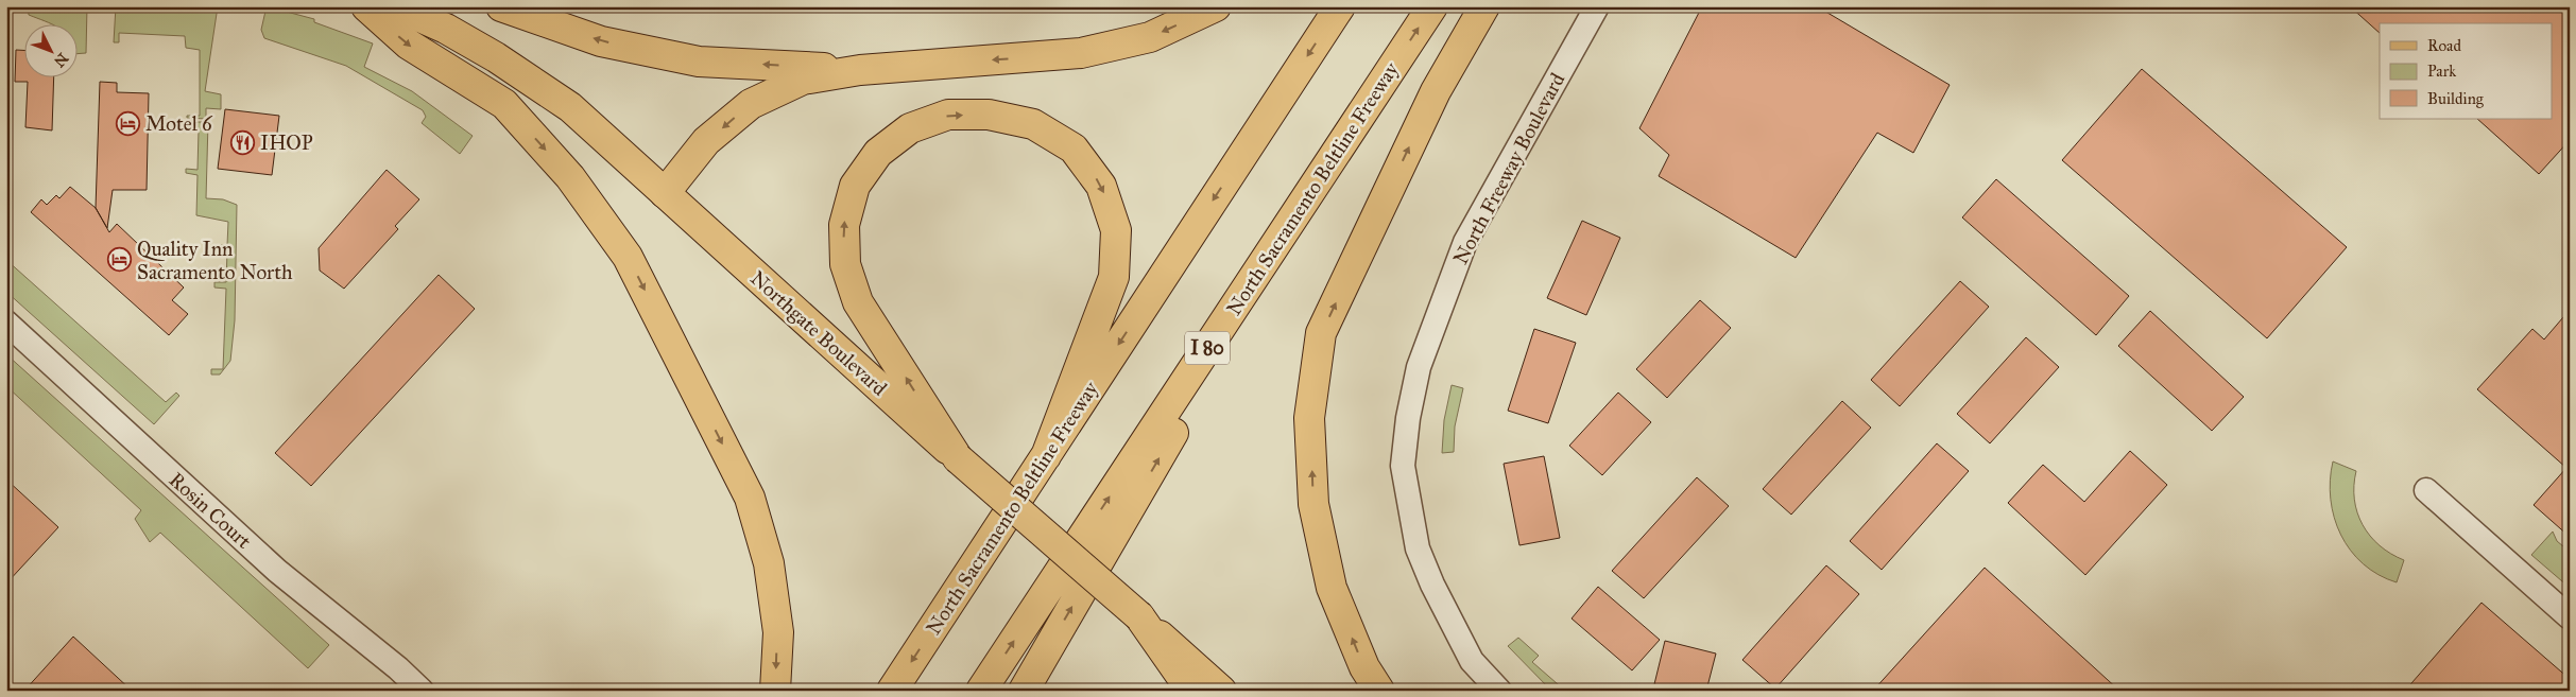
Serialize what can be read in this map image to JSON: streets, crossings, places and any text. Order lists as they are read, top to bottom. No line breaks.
{"streets":{"main road":["North Sacramento Beltline Freeway","Northgate Boulevard","I 80"],"street":["North Freeway Boulevard","Rosin Court"]},"places":{"hotel":["Motel 6","Quality Inn Sacramento North"],"restaurant":["IHOP"]},"legend":["Road","Park","Building"],"north":"bottom right"}
